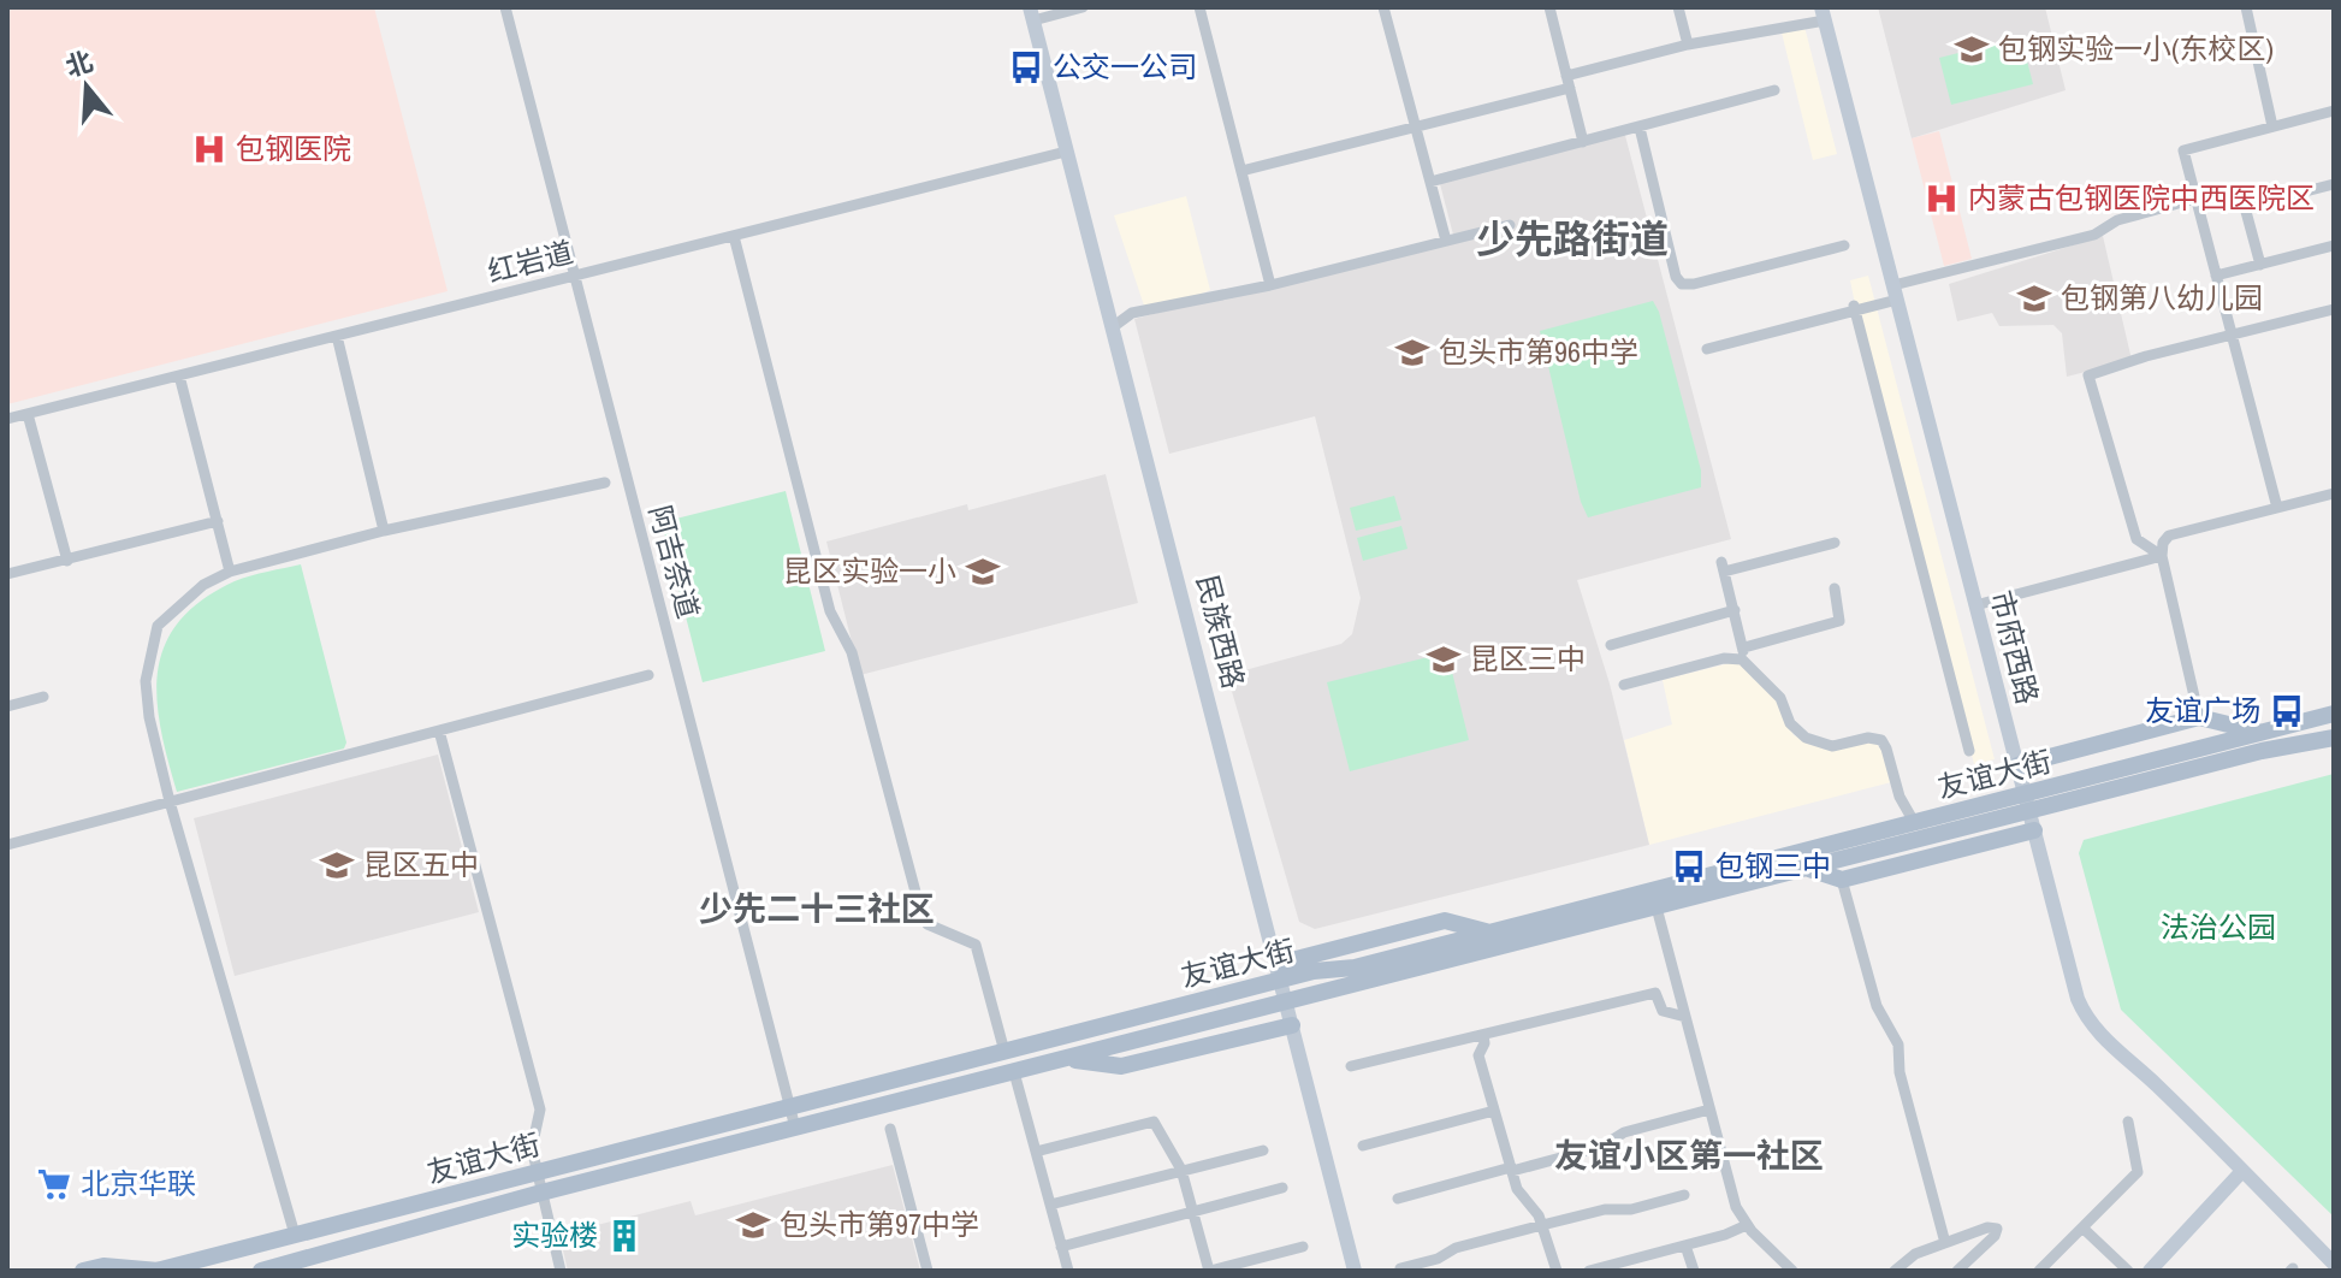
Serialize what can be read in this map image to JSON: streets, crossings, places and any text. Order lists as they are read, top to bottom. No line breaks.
{"streets":{"main road":["友谊大街"],"street":["红岩道","阿吉奈道","民族西路","市府西路"]},"crossings":[["红岩道","阿吉奈道"],["红岩道","民族西路"],["阿吉奈道","友谊大街"],["民族西路","友谊大街"],["市府西路","友谊大街"]],"districts":["少先路街道","少先二十三社区","友谊小区第一社区"],"parks":["法治公园"],"places":{"school or university":["包钢实验一小(东校区)","包钢第八幼儿园","包头市第96中学","昆区实验一小","昆区三中","昆区五中","包头市第97中学"],"bus stop":["公交一公司","友谊广场","包钢三中"],"hospital":["包钢医院","内蒙古包钢医院中西医院区"],"supermarket":["北京华联"],"building":["实验楼"]},"north":"top"}
